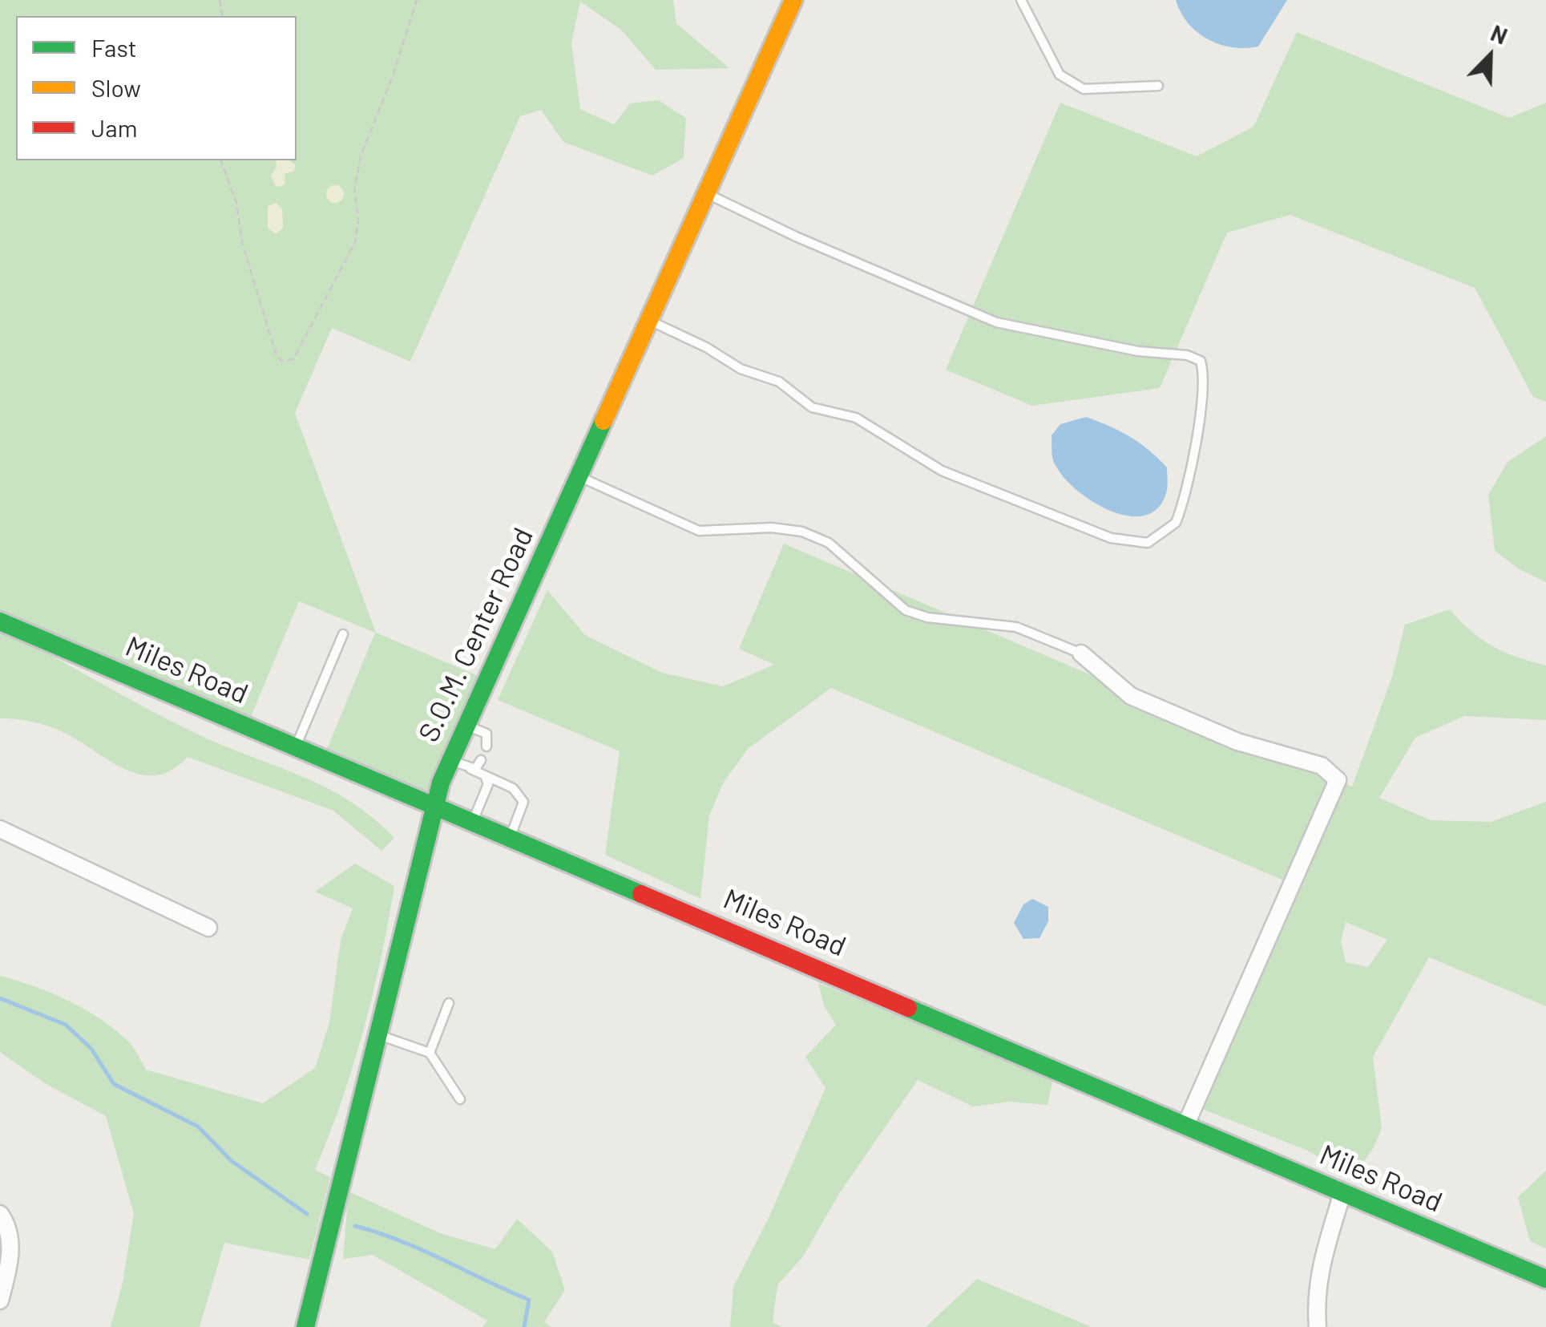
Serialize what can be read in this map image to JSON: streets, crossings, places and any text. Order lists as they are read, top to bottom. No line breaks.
{"streets":{"main road":["S.O.M. Center Road","Miles Road"]},"crossings":[["S.O.M. Center Road","Miles Road"]],"legend":["Fast","Slow","Jam"],"north":"top right"}
